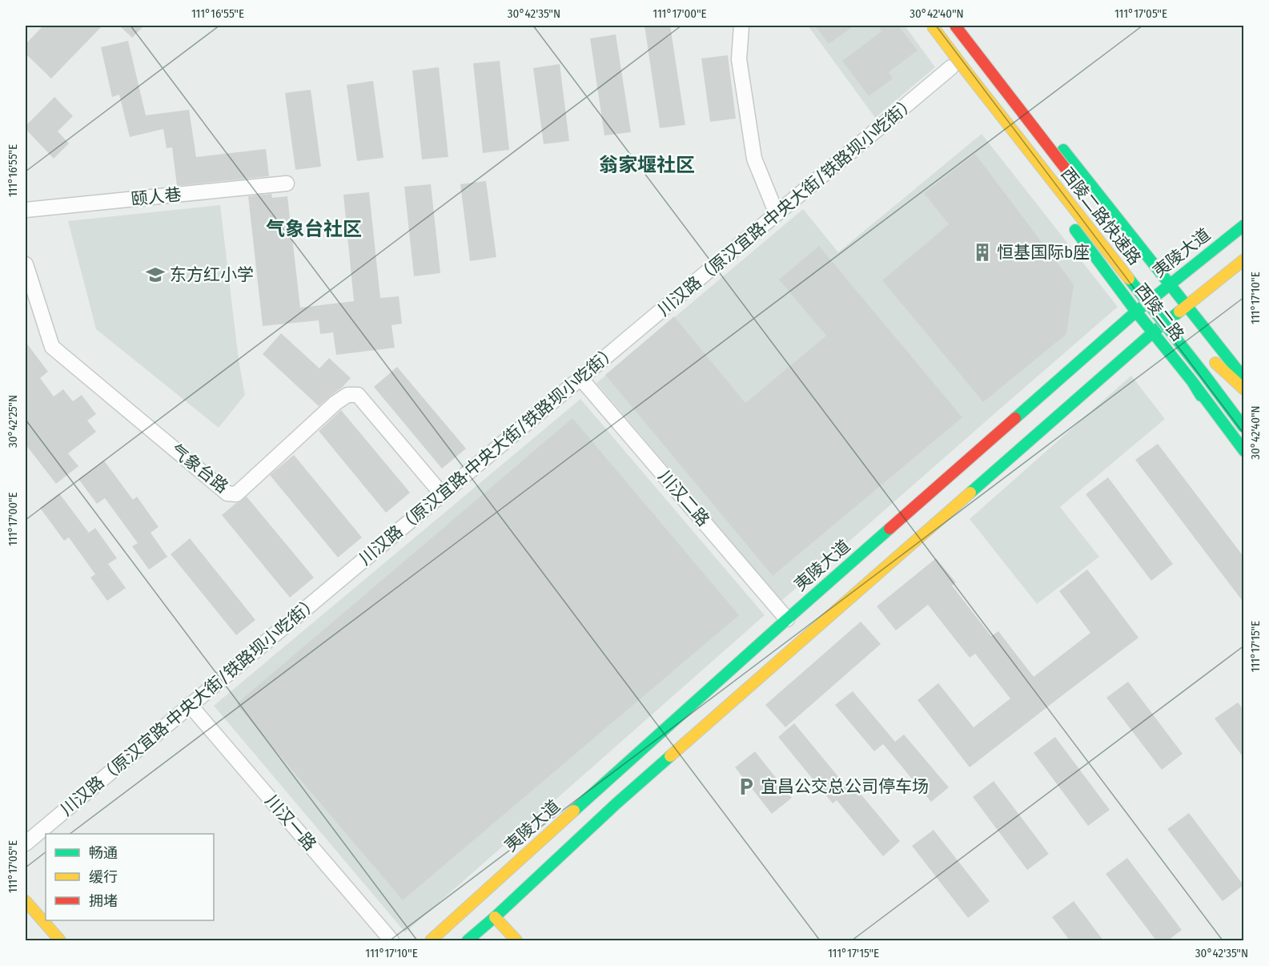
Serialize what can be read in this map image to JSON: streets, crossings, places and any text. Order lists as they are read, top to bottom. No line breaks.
{"streets":{"main road":["西陵二路快速路","夷陵大道","西陵二路"],"street":["颐人巷","川汉路（原汉宜路·中央大街/铁路坝小吃街）","气象台路","川汉二路","川汉一路"]},"crossings":[["川汉路（原汉宜路·中央大街/铁路坝小吃街）","气象台路"],["川汉路（原汉宜路·中央大街/铁路坝小吃街）","川汉二路"],["川汉路（原汉宜路·中央大街/铁路坝小吃街）","川汉一路"],["夷陵大道","西陵二路"],["夷陵大道","川汉二路"]],"districts":["翁家堰社区","气象台社区"],"places":{"building":["恒基国际b座"],"school or university":["东方红小学"],"parking":["宜昌公交总公司停车场"]},"legend":["畅通","缓行","拥堵"],"coordinates":["111°16'55\"E","30°42'35\"N","111°17'00\"E","30°42'40\"N","111°17'05\"E","111°17'10\"E","30°42'25\"N","111°17'15\"E"]}
